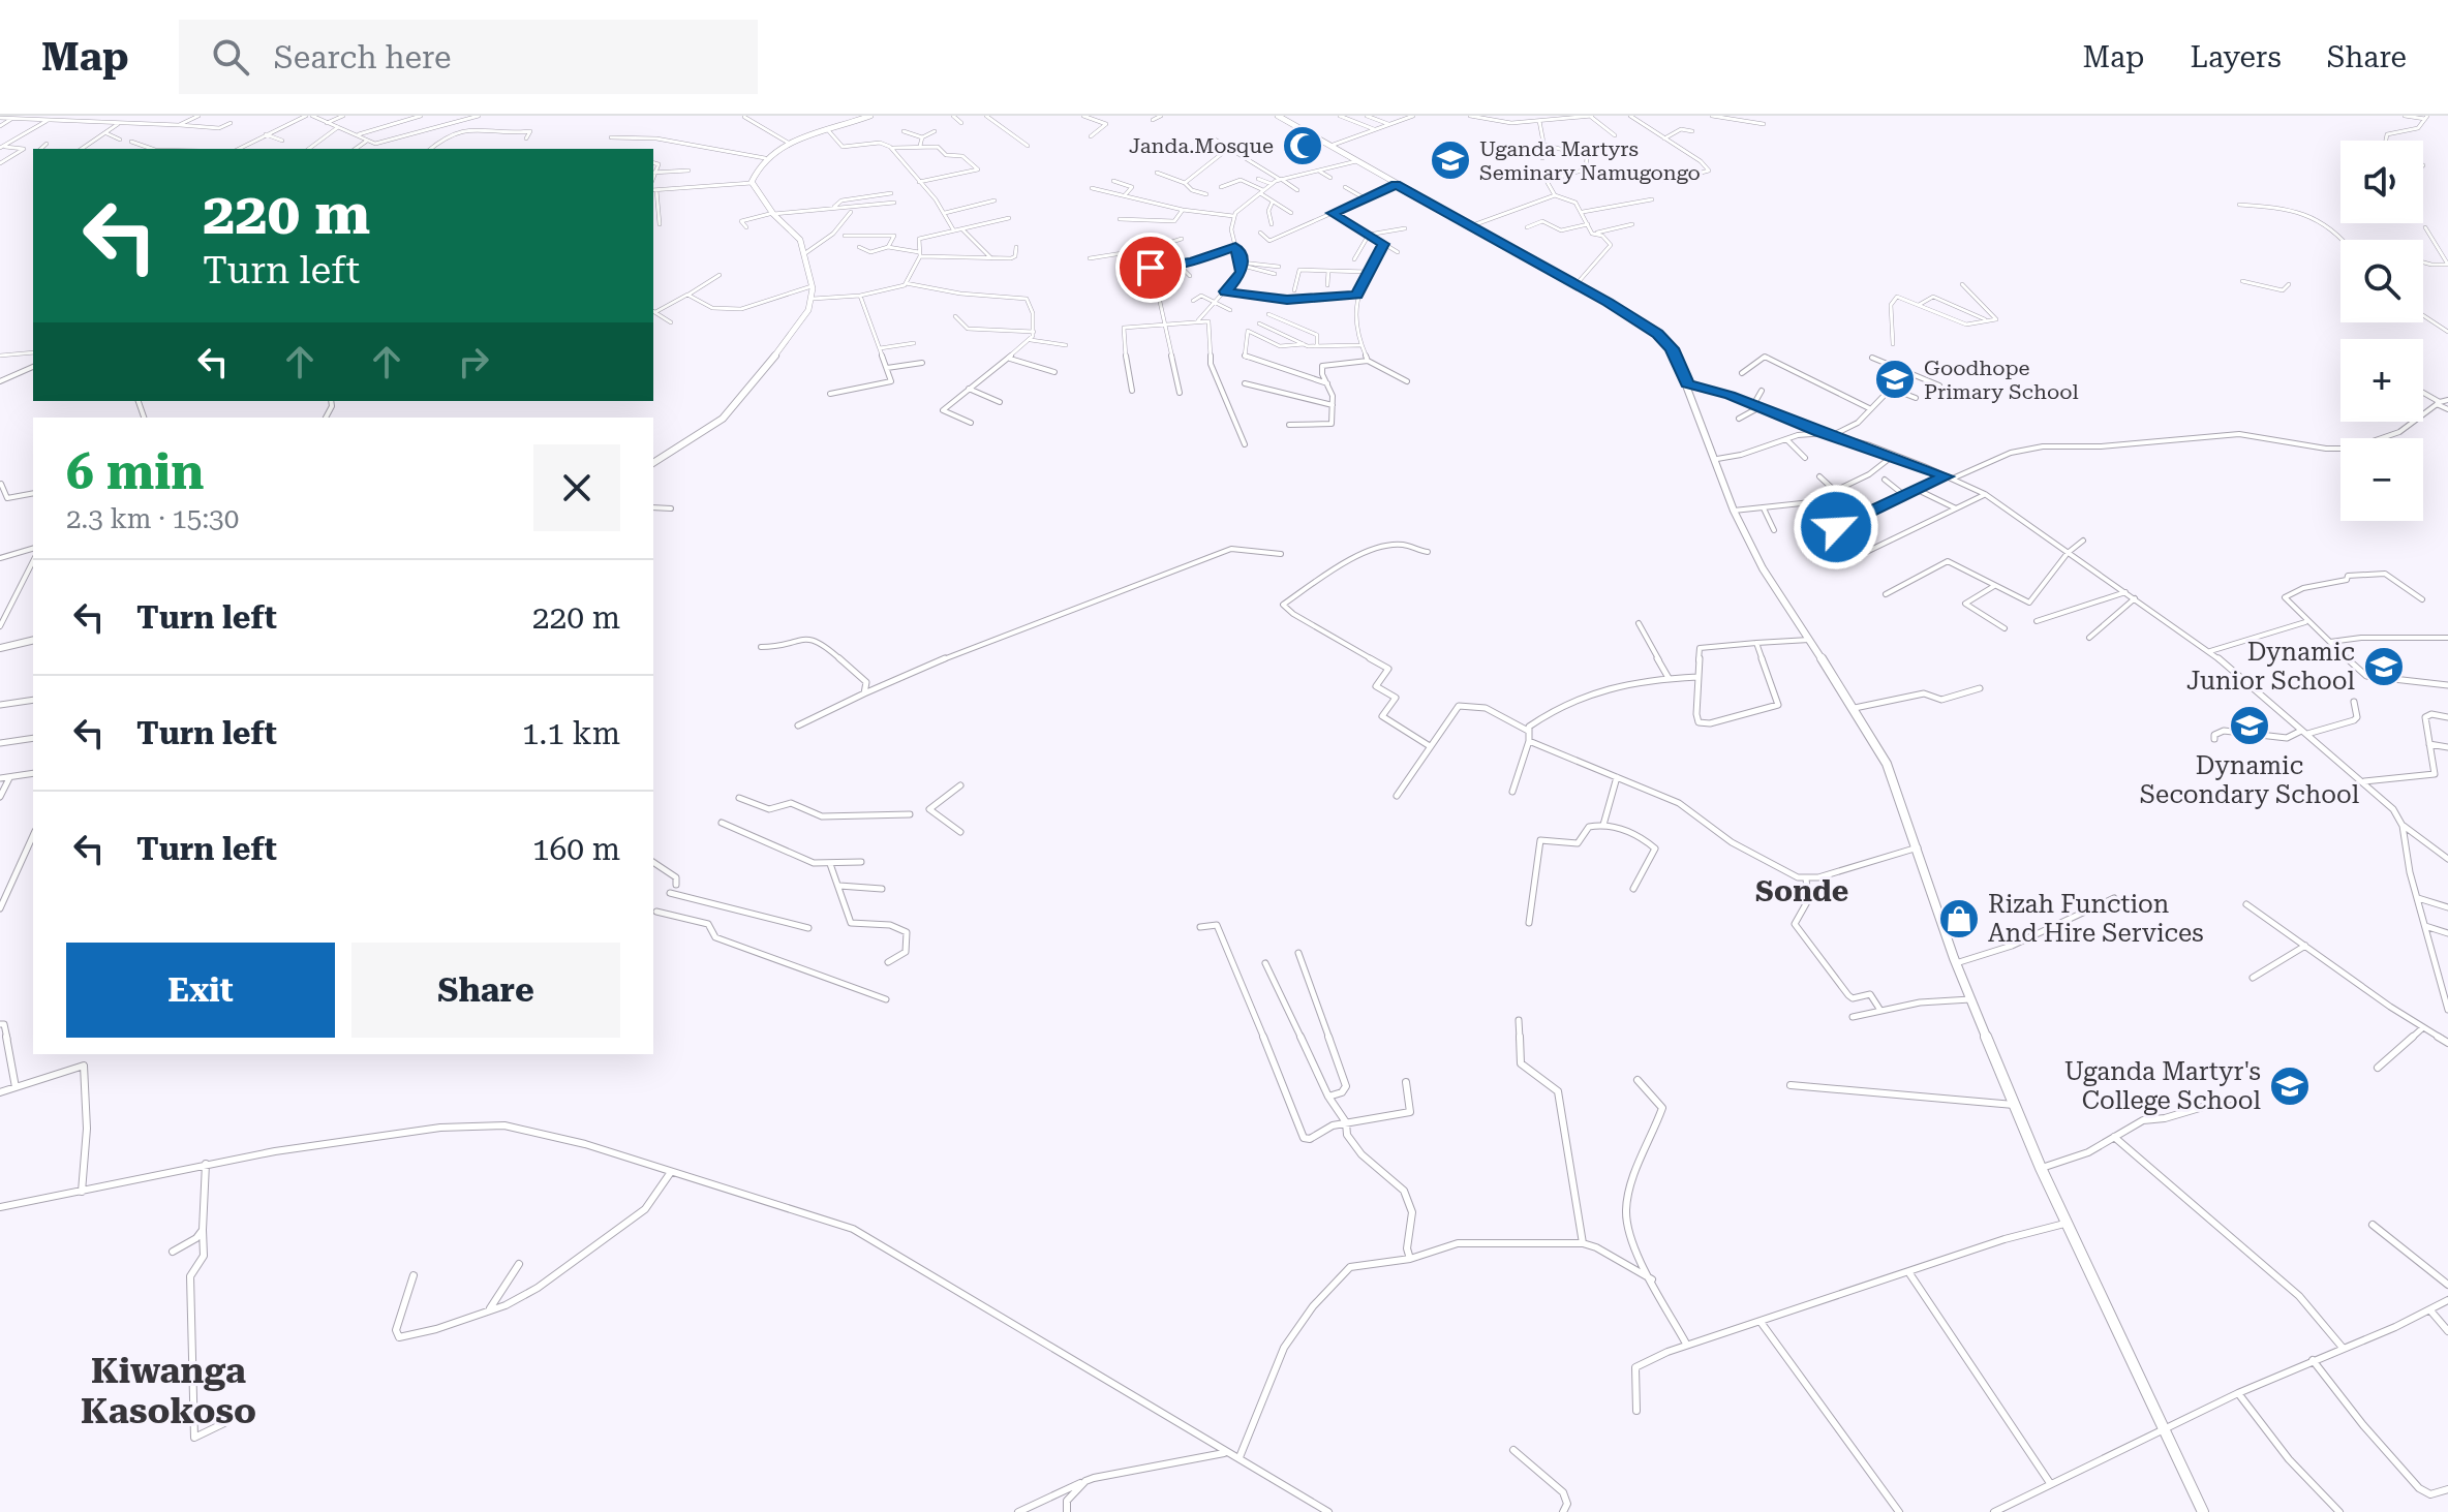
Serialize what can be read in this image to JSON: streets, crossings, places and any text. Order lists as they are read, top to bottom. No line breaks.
{"districts":["Sonde","Kiwanga Kasokoso"],"places":{"mosque":["Janda.Mosque"],"school or university":["Uganda Martyrs Seminary Namugongo","Goodhope Primary School","Dynamic Junior School","Dynamic Secondary School","Uganda Martyr's College School"],"shop":["Rizah Function And Hire Services"]},"page":{"header":"Map","search":"Search here","nav":["Map","Layers","Share"],"map_buttons":["+","−"],"turn":["220 m","Turn left"],"heading":["6 min","2.3 km · 15:30"],"list":[{"name":"Turn left","value":"220 m"},{"name":"Turn left","value":"1.1 km"},{"name":"Turn left","value":"160 m"}],"buttons":["Exit","Share"]}}
